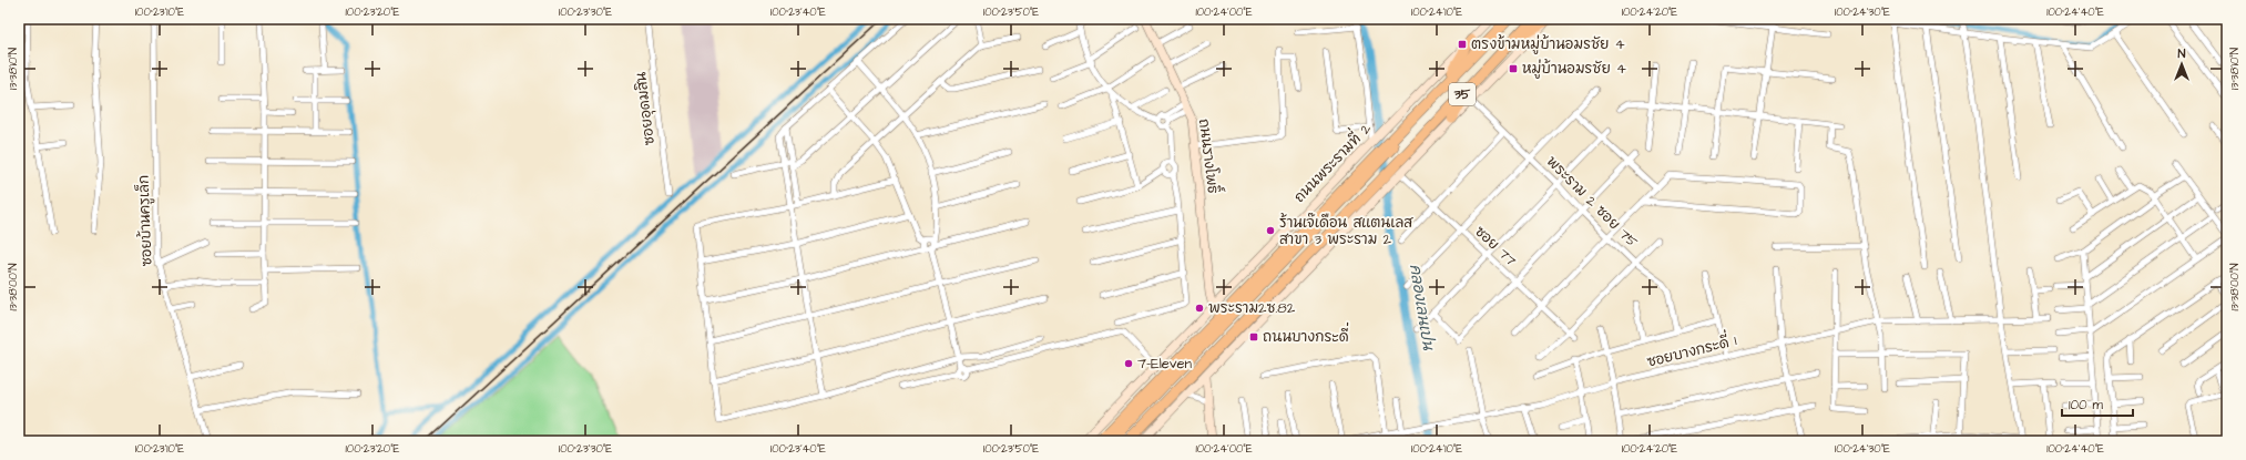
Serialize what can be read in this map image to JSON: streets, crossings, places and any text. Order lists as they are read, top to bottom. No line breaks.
{"streets":{"highway":["35","ถนนพระรามที่ 2"],"main road":["ถนนรางโพธิ์"],"street":["ซอยอุดมสิน","พระราม 2 ซอย 75","ซอยบ้านครูเล็ก","ซอย 77","ซอยบางกระดี่ 1"]},"crossings":[["35","พระราม 2 ซอย 75"],["35","ซอย 77"],["ถนนรางโพธิ์","ถนนพระรามที่ 2"]],"water":["คลองเลนเปน"],"places":{"transit":["ตรงข้ามหมู่บ้านอมรชัย 4","หมู่บ้านอมรชัย 4","ถนนบางกระดี่"],"other":["ร้านเจ๊เดือน สแตนเลส สาขา 3 พระราม 2","พระราม2ซ.82","7-Eleven"]},"scale_bar":"100 m","north":"top","coordinates":["100°23'10\"E","100°23'20\"E","100°23'30\"E","100°23'40\"E","100°23'50\"E","100°24'00\"E","100°24'10\"E","100°24'20\"E","100°24'30\"E","100°24'40\"E","13°38'10\"N","13°38'00\"N"]}
